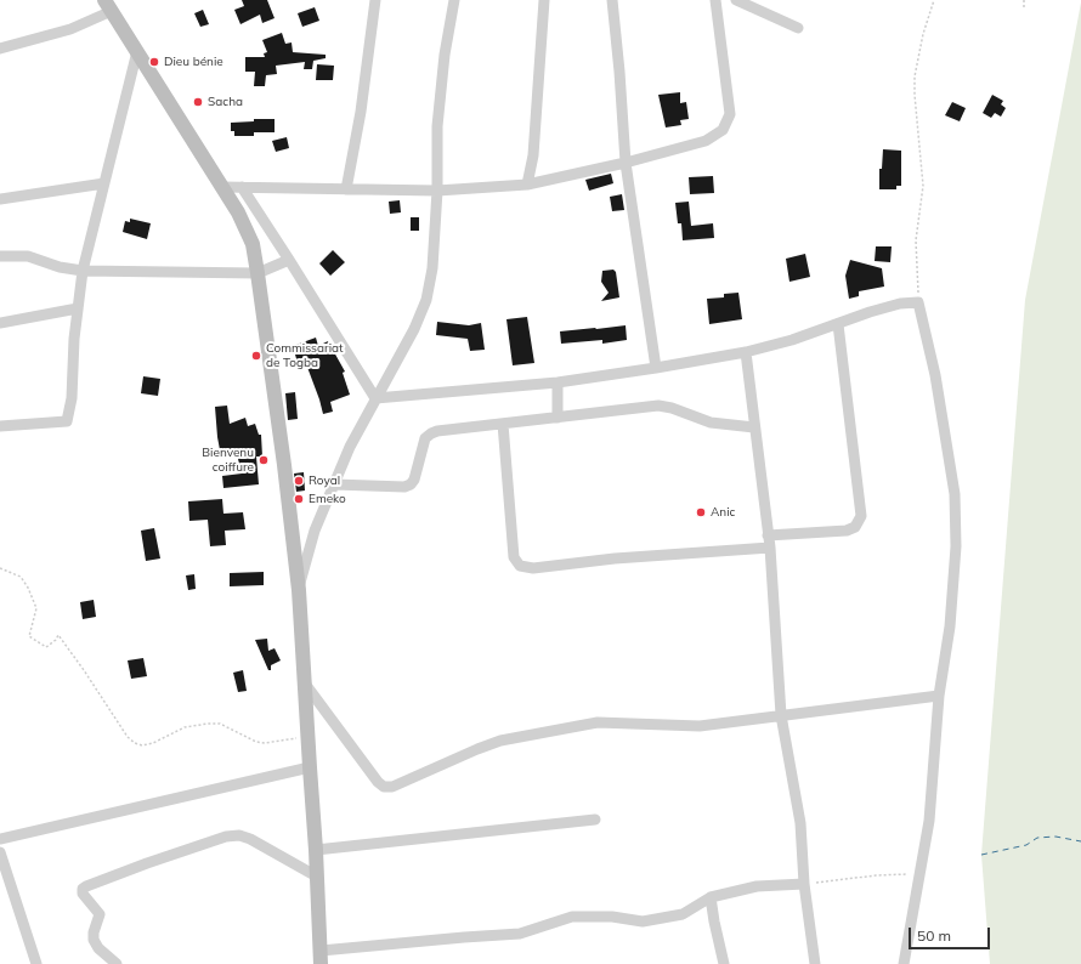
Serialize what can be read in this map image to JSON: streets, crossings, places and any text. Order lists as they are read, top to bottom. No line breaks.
{"places":["Dieu bénie","Sacha","Commissariat de Togba","Bienvenu coiffure","Royal","Emeko","Anic"],"scale_bar":"50 m"}
